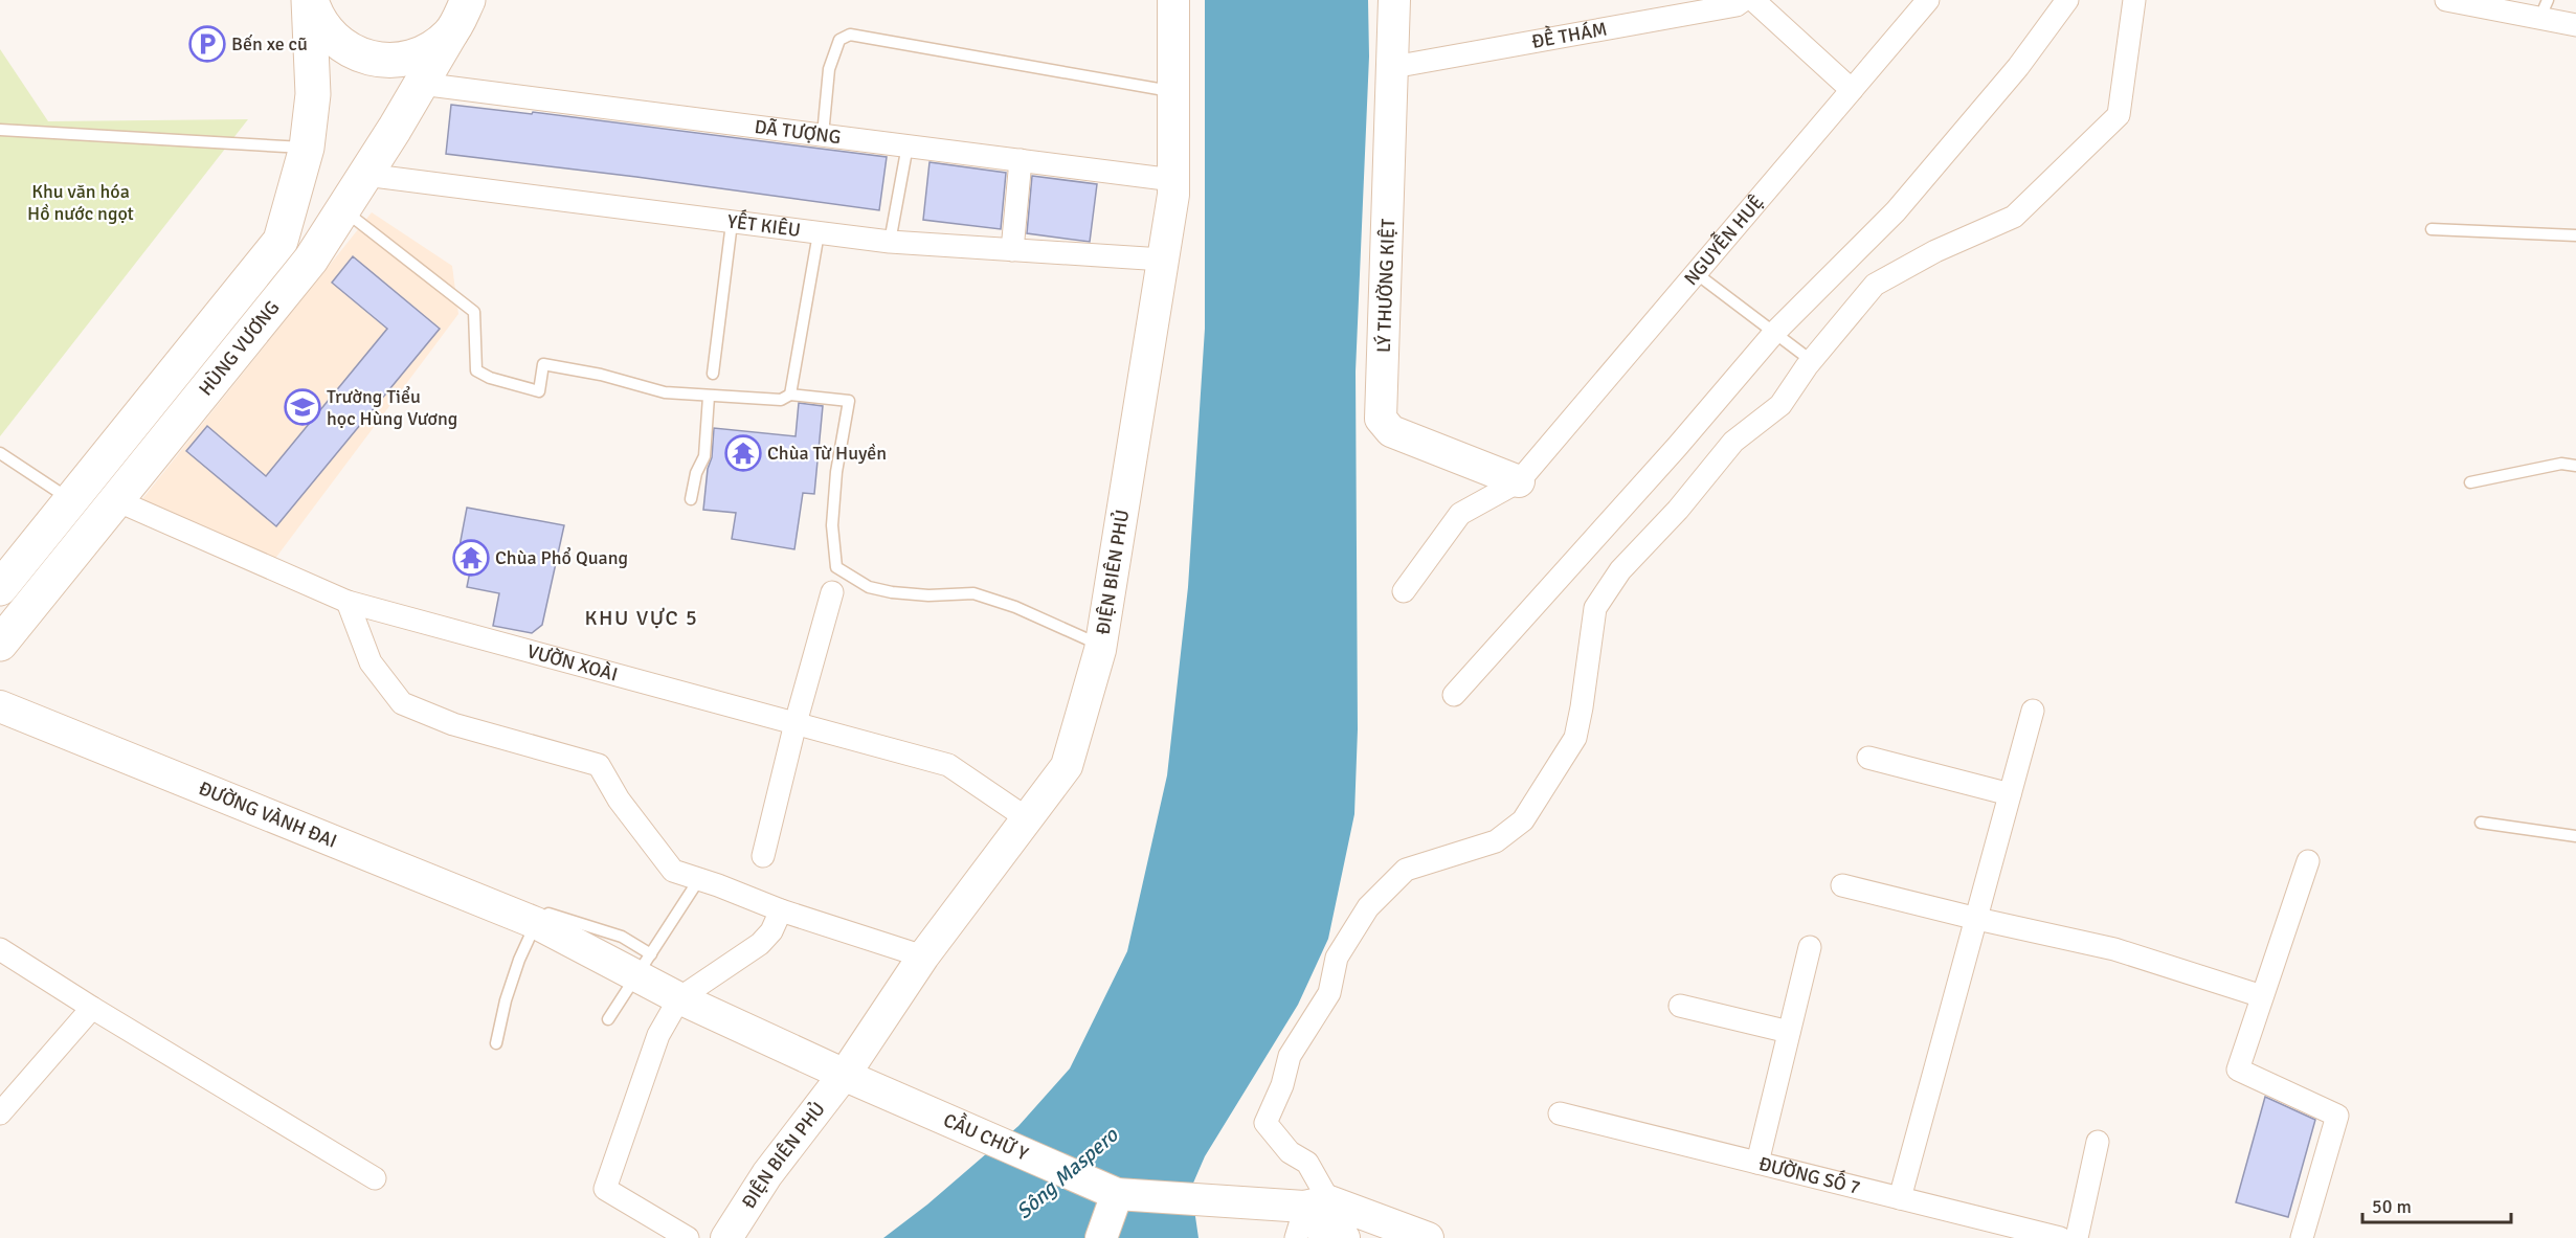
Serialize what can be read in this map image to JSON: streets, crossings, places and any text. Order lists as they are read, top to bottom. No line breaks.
{"streets":{"main road":["HÙNG VƯƠNG"],"street":["ĐỀ THÁM","DÃ TƯỢNG","YẾT KIÊU","NGUYỄN HUỆ","LÝ THƯỜNG KIỆT","ĐIỆN BIÊN PHỦ","VƯỜN XOÀI","ĐƯỜNG VÀNH ĐAI","CẦU CHỮ Y","ĐƯỜNG SỐ 7"]},"crossings":[["ĐỀ THÁM","LÝ THƯỜNG KIỆT"],["DÃ TƯỢNG","HÙNG VƯƠNG"],["DÃ TƯỢNG","ĐIỆN BIÊN PHỦ"],["YẾT KIÊU","HÙNG VƯƠNG"],["YẾT KIÊU","ĐIỆN BIÊN PHỦ"],["NGUYỄN HUỆ","LÝ THƯỜNG KIỆT"],["HÙNG VƯƠNG","VƯỜN XOÀI"],["ĐIỆN BIÊN PHỦ","VƯỜN XOÀI"],["ĐIỆN BIÊN PHỦ","CẦU CHỮ Y"],["ĐƯỜNG VÀNH ĐAI","CẦU CHỮ Y"]],"districts":["KHU VỰC 5"],"water":["Sông Maspero"],"parks":["Khu văn hóa Hồ nước ngọt"],"places":{"parking":["Bến xe cũ"],"school or university":["Trường Tiểu học Hùng Vương"],"temple":["Chùa Từ Huyền","Chùa Phổ Quang"]},"scale_bar":"50 m"}
